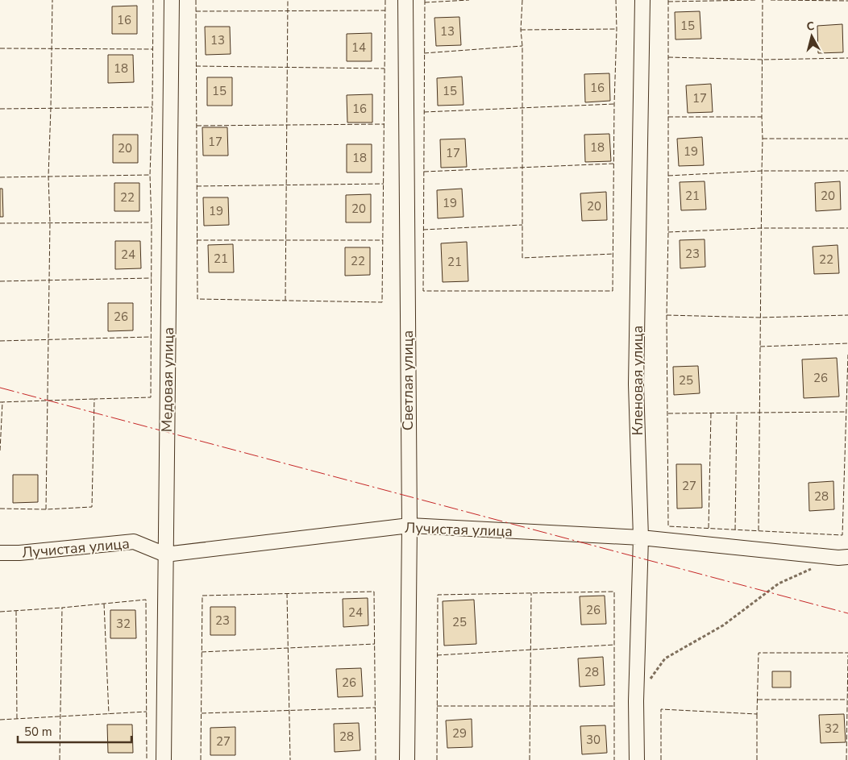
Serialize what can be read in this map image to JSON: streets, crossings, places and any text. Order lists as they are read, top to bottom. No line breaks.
{"streets":{"street":["Медовая улица","Светлая улица","Кленовая улица","Лучистая улица"]},"crossings":[["Медовая улица","Лучистая улица"],["Светлая улица","Лучистая улица"],["Кленовая улица","Лучистая улица"]],"house_numbers":["16","15","13","13","14","18","16","15","15","17","16","17","18","20","19","17","18","21","20","22","19","20","20","19","23","24","21","22","22","21","26","26","25","27","28","26","24","23","25","32","28","26","32","29","28","30","27"],"scale_bar":"50 m","north":"top"}
